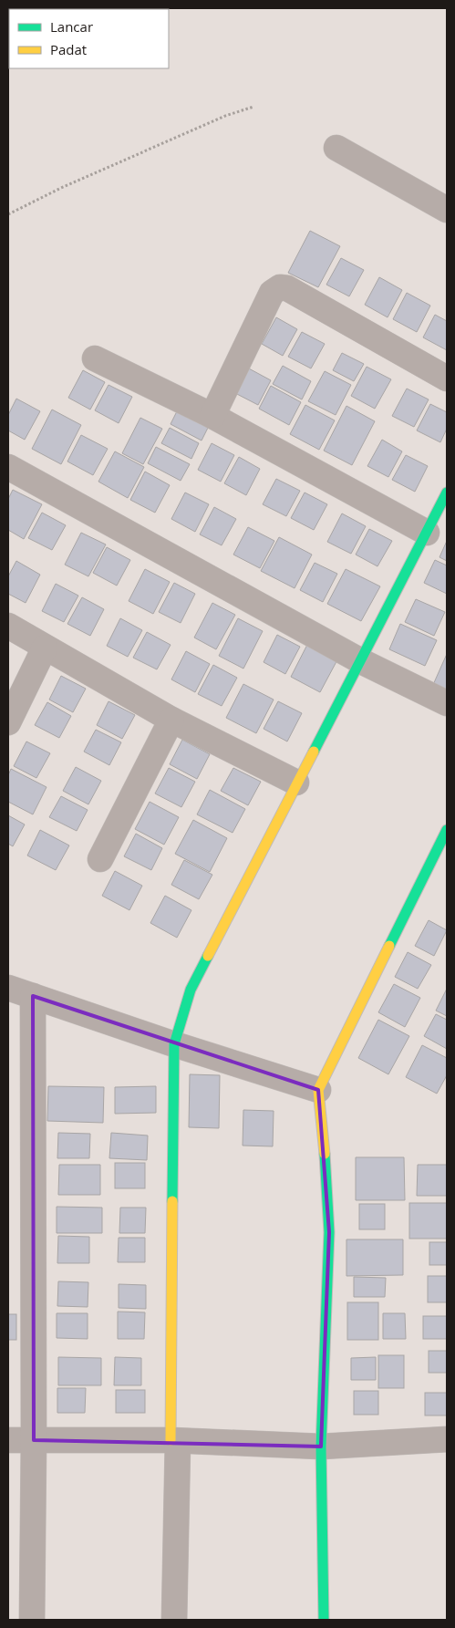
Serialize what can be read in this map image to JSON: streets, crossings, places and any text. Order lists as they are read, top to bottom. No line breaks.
{"legend":["Lancar","Padat"]}
